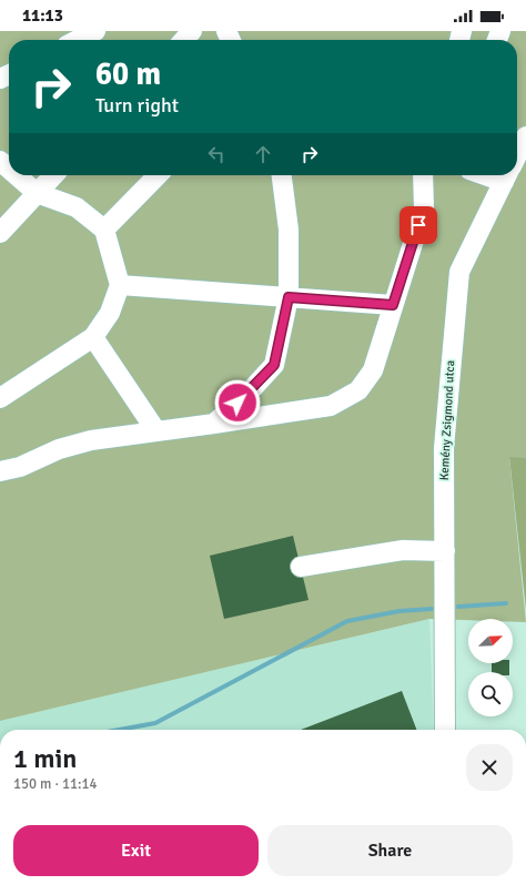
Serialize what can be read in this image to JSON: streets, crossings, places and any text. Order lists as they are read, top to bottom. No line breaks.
{"streets":{"street":["Kemény Zsigmond utca"]},"north":"top right","page":{"status":"11:13","turn":["60 m","Turn right"],"heading":["1 min","150 m · 11:14"],"buttons":["Exit","Share"]}}
